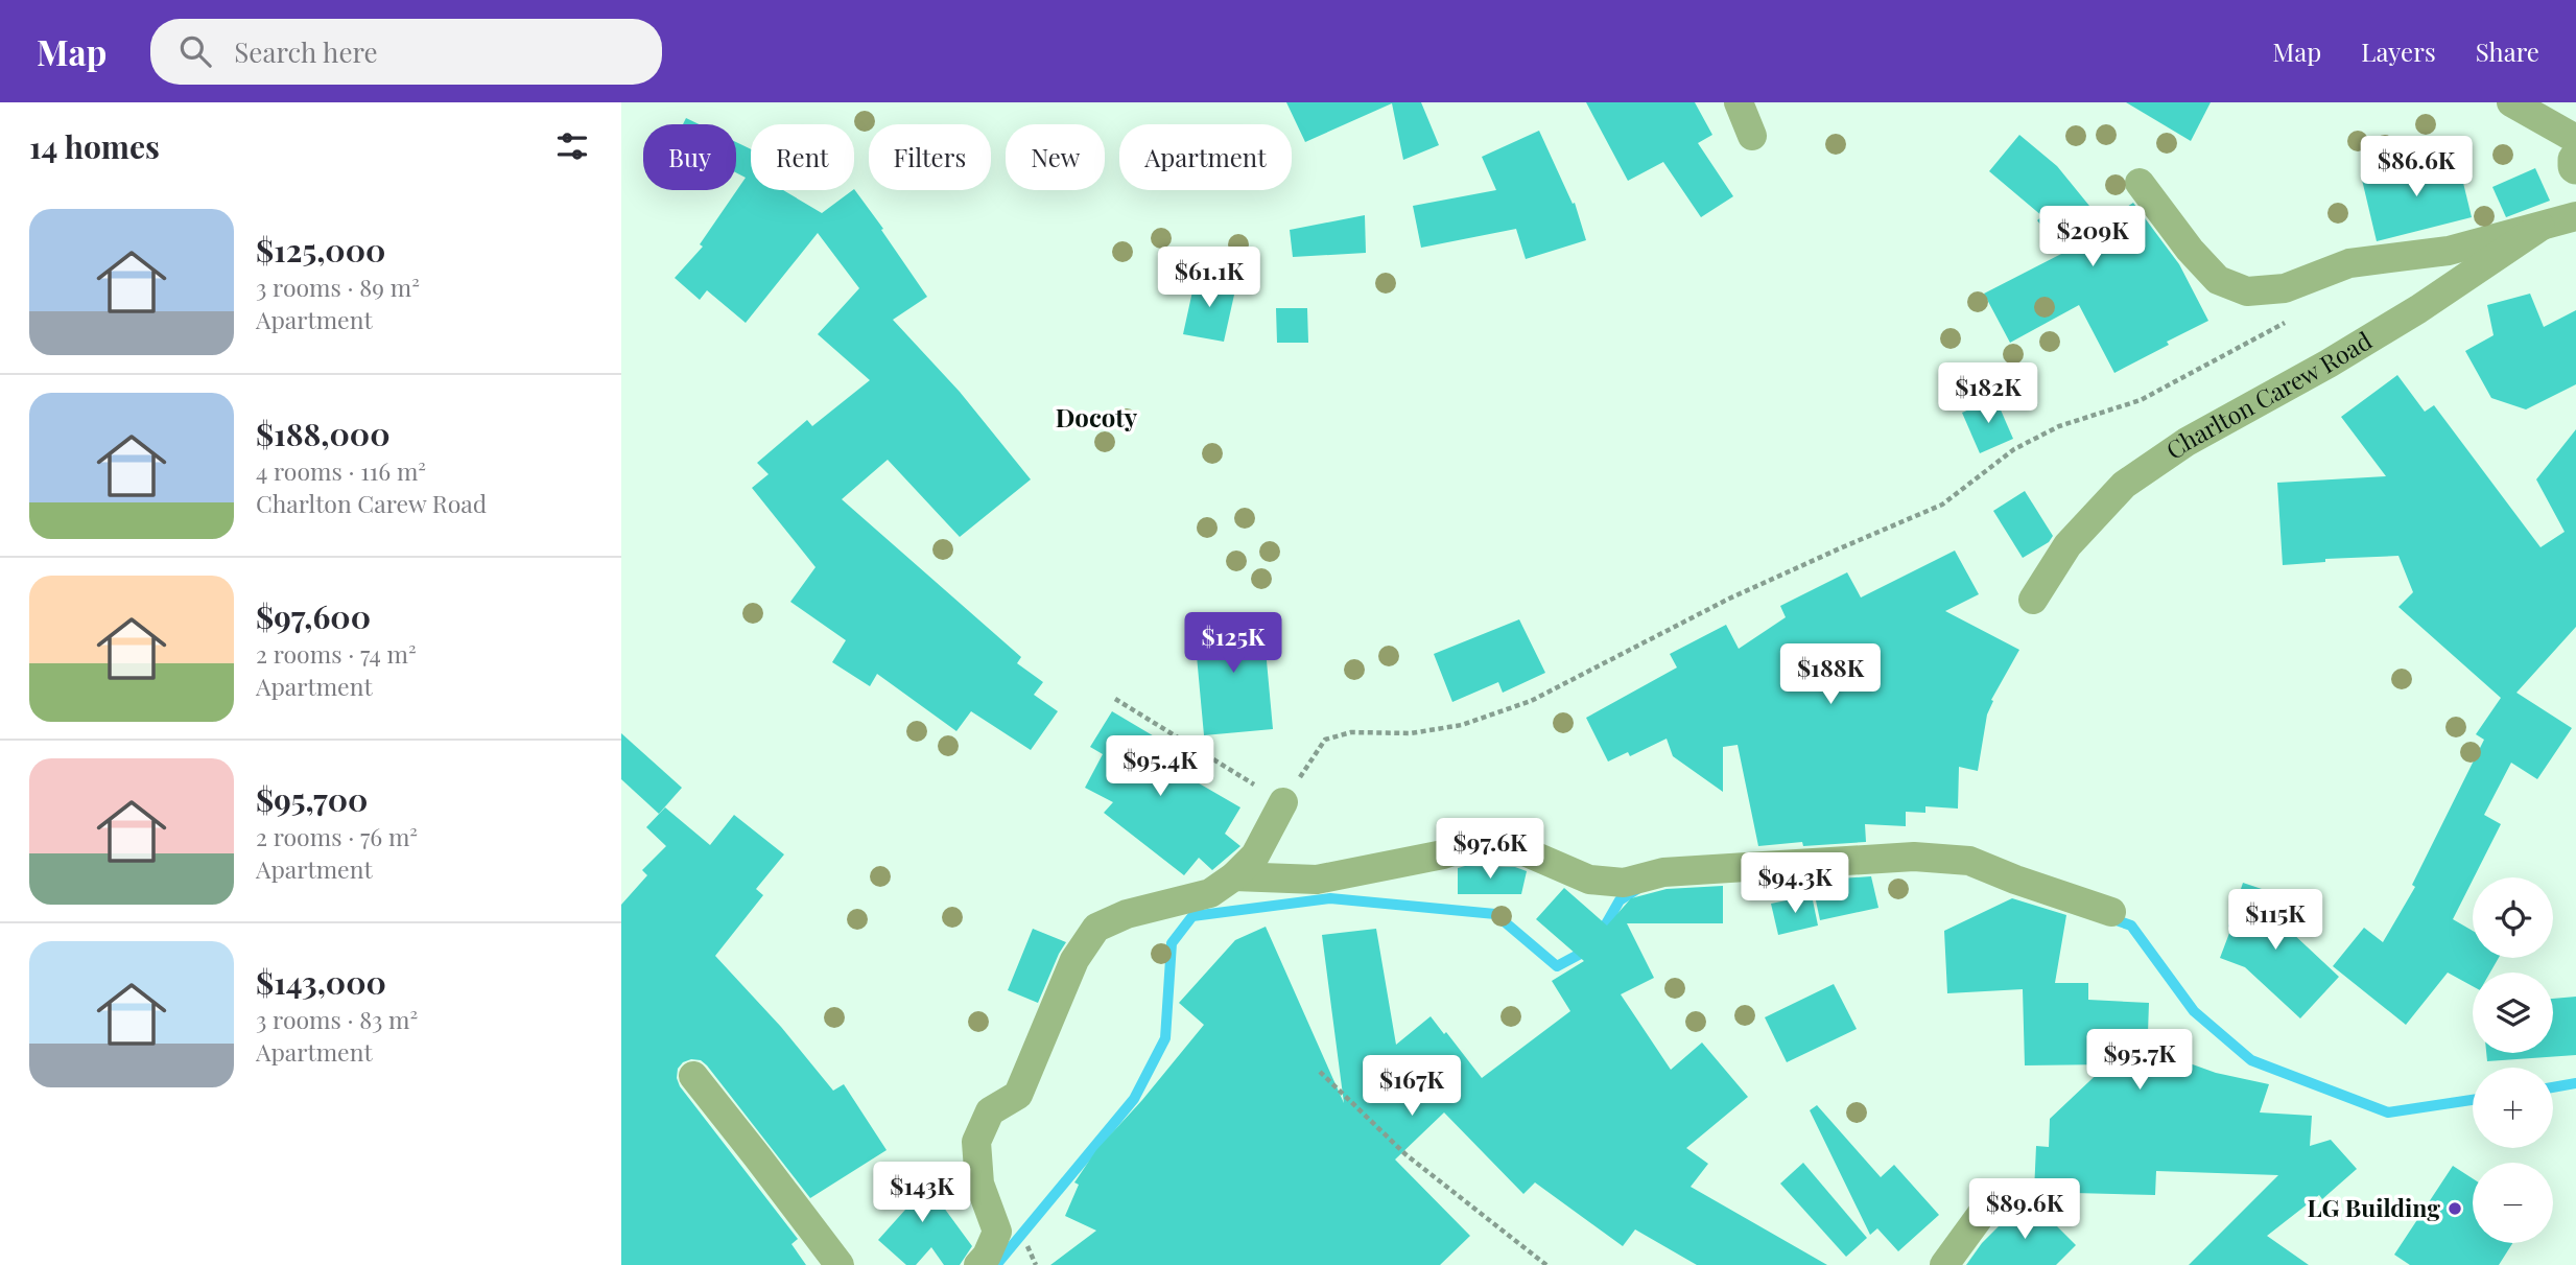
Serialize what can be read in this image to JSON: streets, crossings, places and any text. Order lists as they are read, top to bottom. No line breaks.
{"streets":{"street":["Charlton Carew Road"]},"districts":["Docoty"],"places":["LG Building"],"page":{"header":"Map","search":"Search here","nav":["Map","Layers","Share"],"heading":"14 homes","chip":["Buy","Rent","Filters","New","Apartment"],"price":["$86.6K","$209K","$61.1K","$182K","$125K","$188K","$95.4K","$97.6K","$94.3K","$115K","$95.7K","$167K","$143K","$89.6K"],"list":[{"name":"$125,000","note":"3 rooms · 89 m² · Apartment"},{"name":"$188,000","note":"4 rooms · 116 m² · Charlton Carew Road"},{"name":"$97,600","note":"2 rooms · 74 m² · Apartment"},{"name":"$95,700","note":"2 rooms · 76 m² · Apartment"},{"name":"$143,000","note":"3 rooms · 83 m² · Apartment"}],"map_buttons":["+","−"]}}
